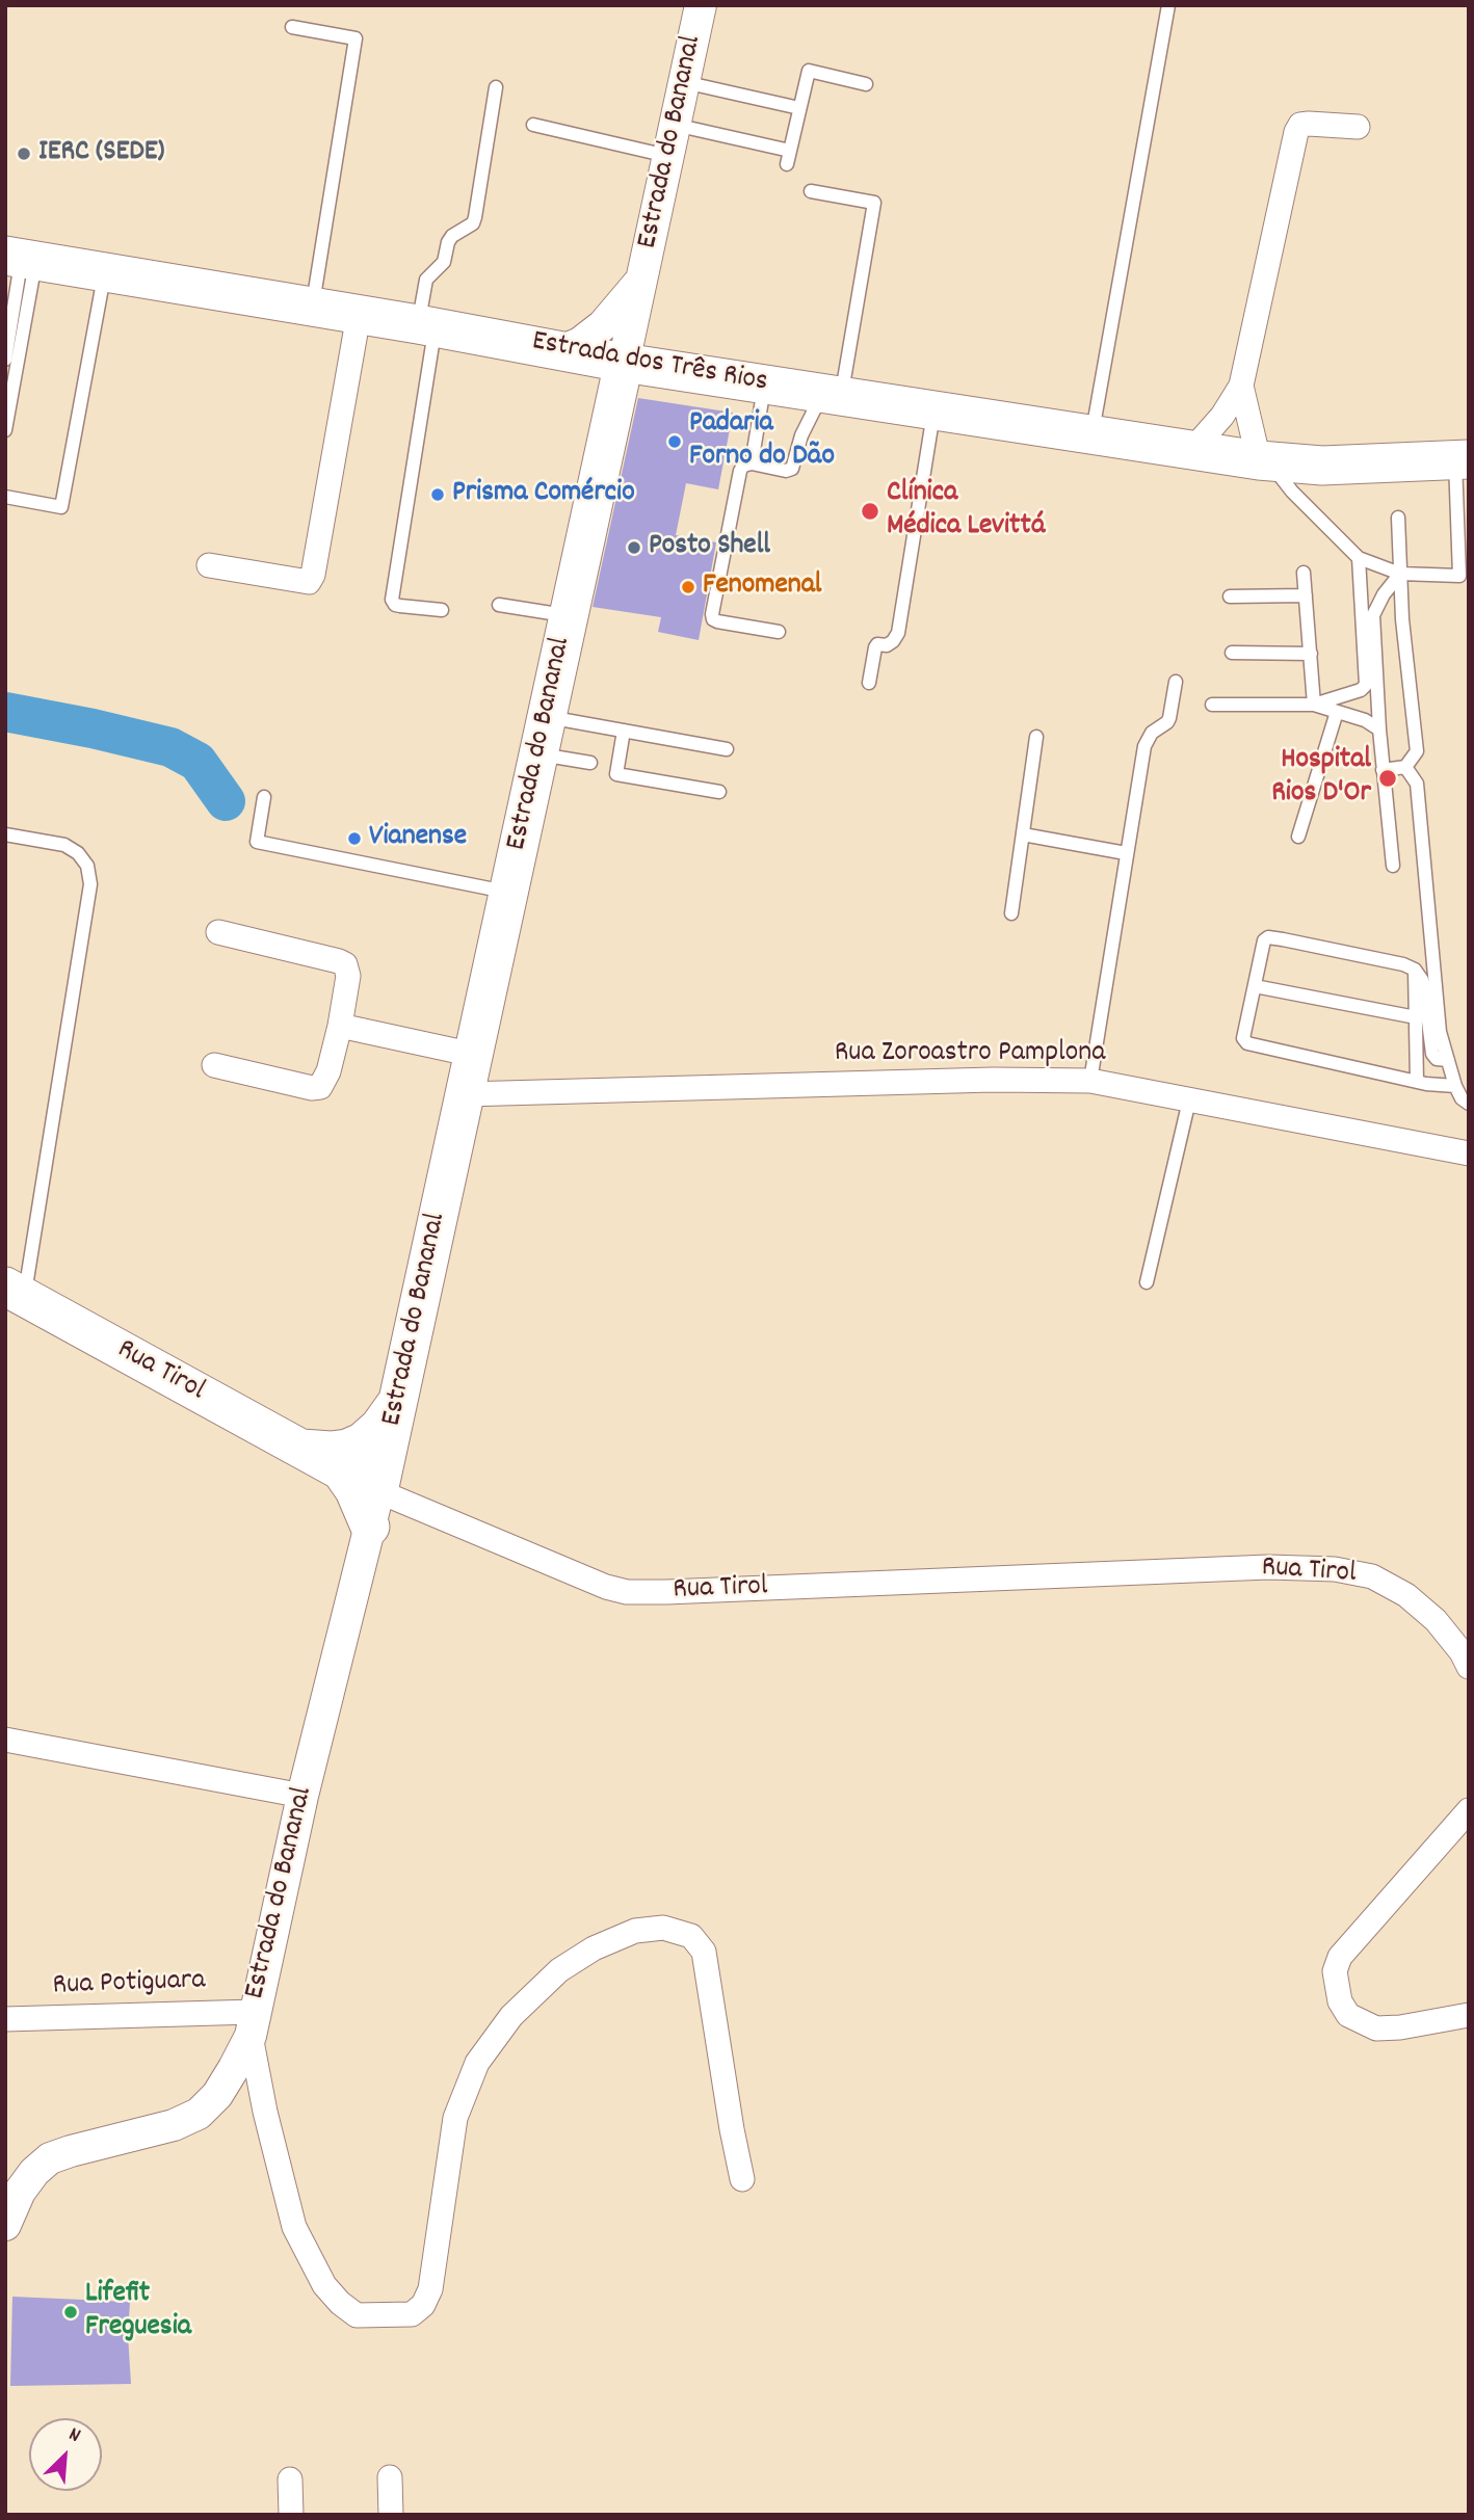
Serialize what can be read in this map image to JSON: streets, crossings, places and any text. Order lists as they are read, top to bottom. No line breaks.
{"streets":{"main road":["Estrada do Bananal","Estrada dos Três Rios","Rua Tirol"],"street":["Rua Zoroastro Pamplona","Rua Potiguara"]},"crossings":[["Estrada do Bananal","Estrada dos Três Rios"],["Estrada do Bananal","Rua Zoroastro Pamplona"],["Estrada do Bananal","Rua Tirol"],["Estrada do Bananal","Rua Potiguara"]],"places":["IERC (SEDE)","Padaria Forno do Dão","Prisma Comércio","Clínica Médica Levittá","Posto Shell","Fenomenal","Hospital Rios D'Or","Vianense","Lifefit Freguesia"],"north":"top right"}
